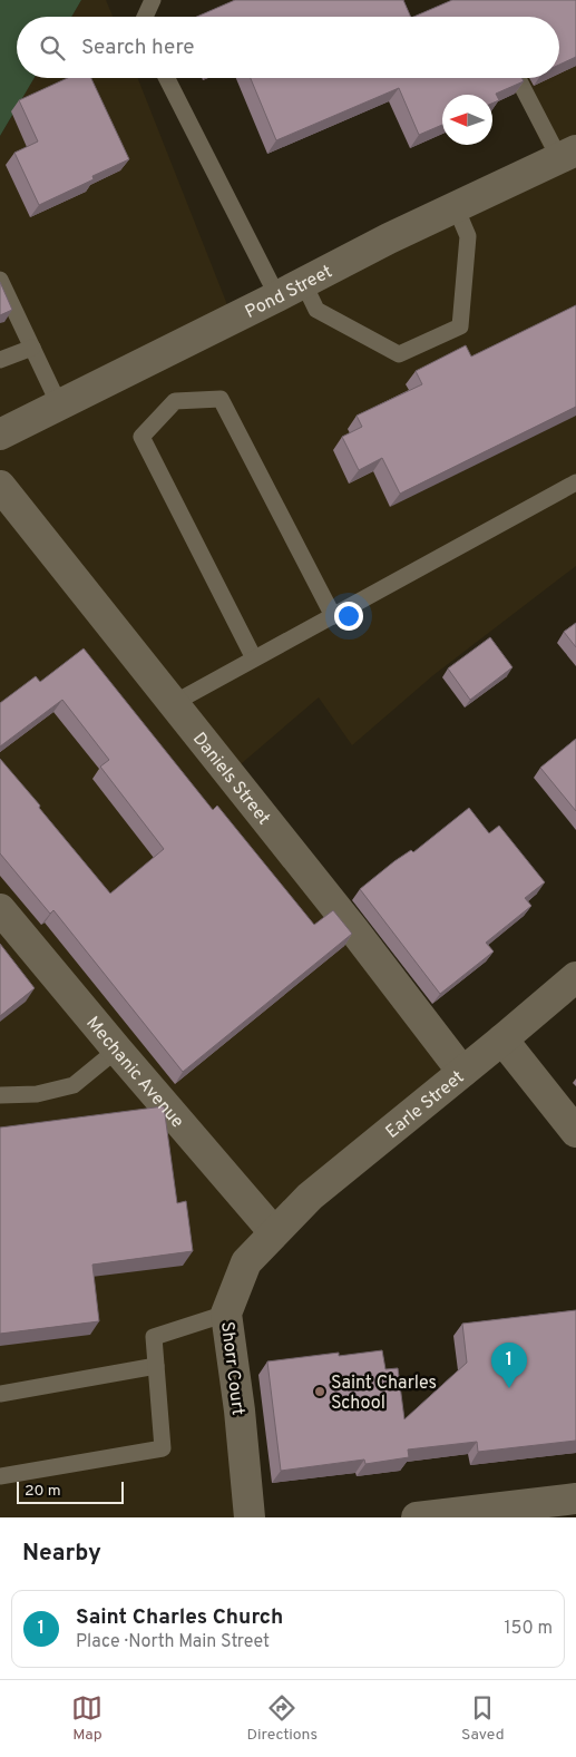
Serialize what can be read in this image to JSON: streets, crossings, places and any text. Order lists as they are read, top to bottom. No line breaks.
{"streets":{"street":["Pond Street","Daniels Street","Mechanic Avenue","Earle Street","Shorr Court"]},"crossings":[["Daniels Street","Earle Street"],["Mechanic Avenue","Earle Street"],["Mechanic Avenue","Shorr Court"],["Earle Street","Shorr Court"]],"places":["Saint Charles School"],"scale_bar":"20 m","north":"left","page":{"search":"Search here","pins":"1","scale":"20 m","heading":"Nearby","list":[{"mark":"1","name":"Saint Charles Church","note":"Place · North Main Street","value":"150 m"}],"nav":["Map","Directions","Saved"]}}
